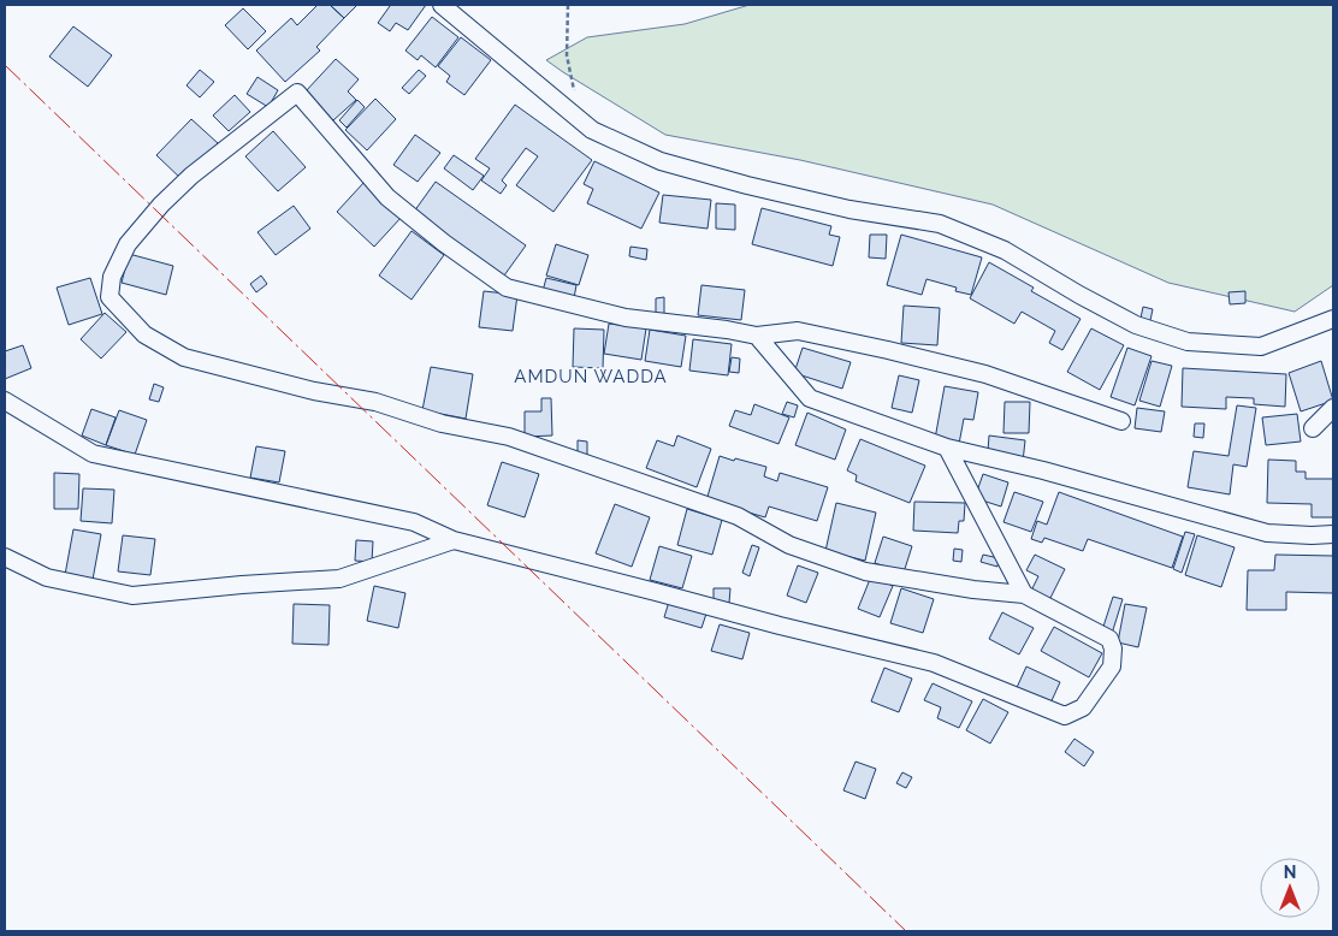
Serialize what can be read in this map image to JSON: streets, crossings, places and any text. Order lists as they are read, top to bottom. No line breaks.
{"districts":["AMDUN WADDA"],"north":"top"}
